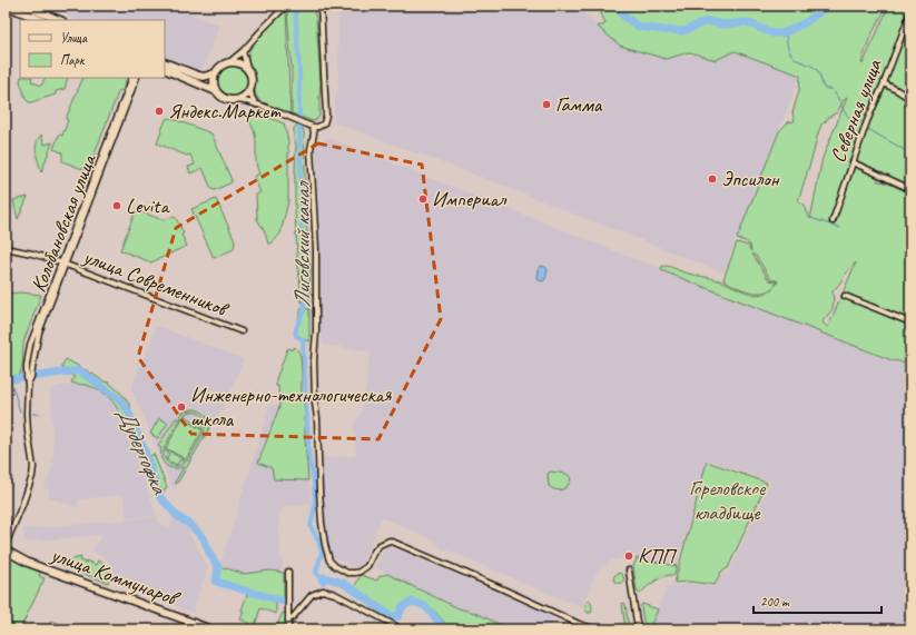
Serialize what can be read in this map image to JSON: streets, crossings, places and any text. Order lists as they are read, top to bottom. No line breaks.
{"streets":{"street":["Северная улица","Колобановская улица","улица Современников","улица Коммунаров"]},"crossings":[["Колобановская улица","улица Современников"]],"water":["Лиговский канал","Дудергофка"],"parks":["Гореловское кладбище"],"places":["Гамма","Яндекс.Маркет","Эпсилон","Империал","Levita","Инженерно-технологическая школа","КПП"],"legend":["Улица","Парк"],"scale_bar":"200 m"}
